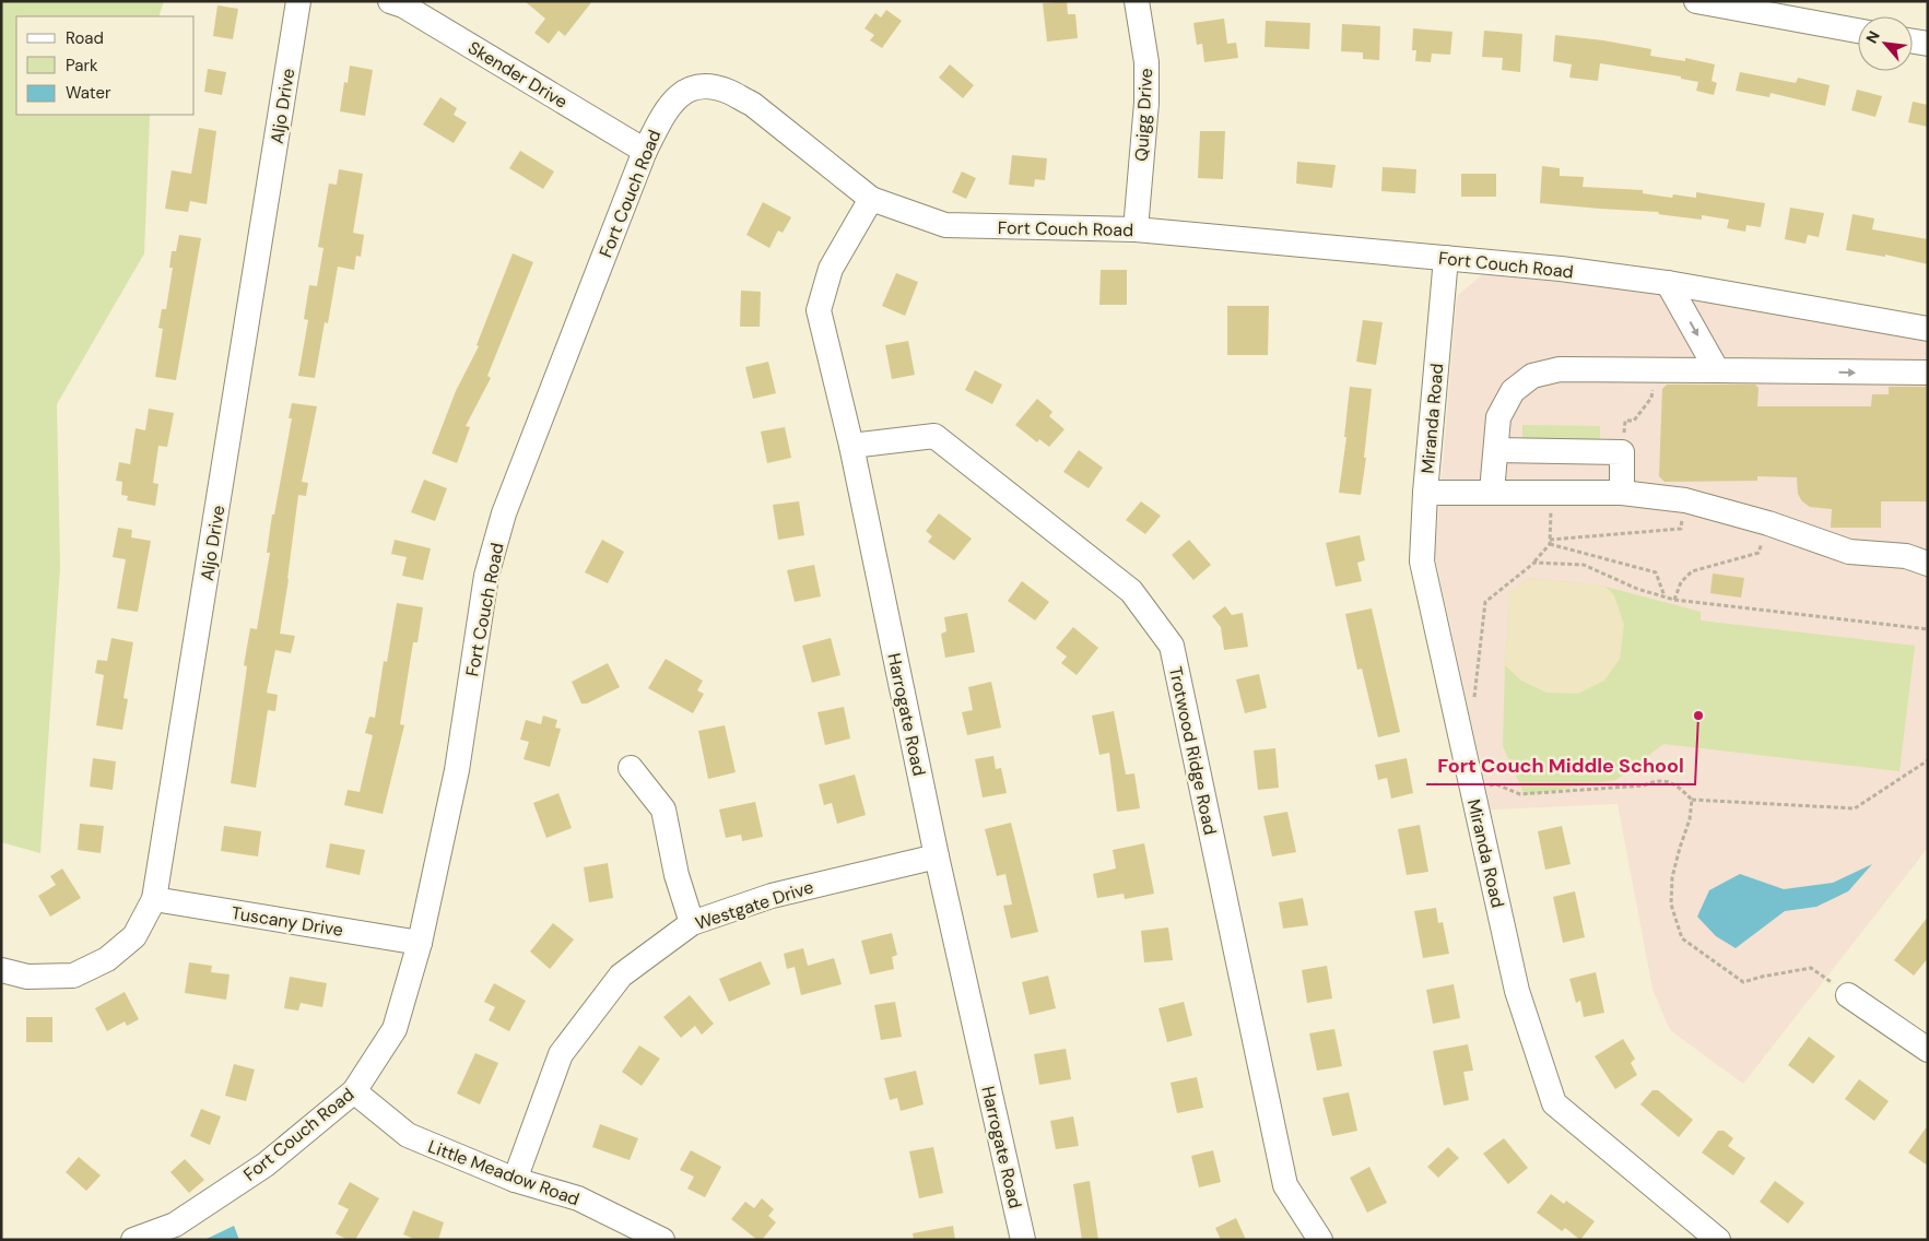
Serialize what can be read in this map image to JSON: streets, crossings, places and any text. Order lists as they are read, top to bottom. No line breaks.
{"streets":{"street":["Skender Drive","Aljo Drive","Quigg Drive","Fort Couch Road","Miranda Road","Harrogate Road","Trotwood Ridge Road","Westgate Drive","Tuscany Drive","Little Meadow Road"]},"crossings":[["Skender Drive","Fort Couch Road"],["Aljo Drive","Tuscany Drive"],["Quigg Drive","Fort Couch Road"],["Fort Couch Road","Miranda Road"],["Fort Couch Road","Harrogate Road"],["Fort Couch Road","Tuscany Drive"],["Fort Couch Road","Little Meadow Road"],["Harrogate Road","Trotwood Ridge Road"],["Harrogate Road","Westgate Drive"],["Westgate Drive","Little Meadow Road"]],"places":["Fort Couch Middle School"],"legend":["Road","Park","Water"],"north":"top left"}
